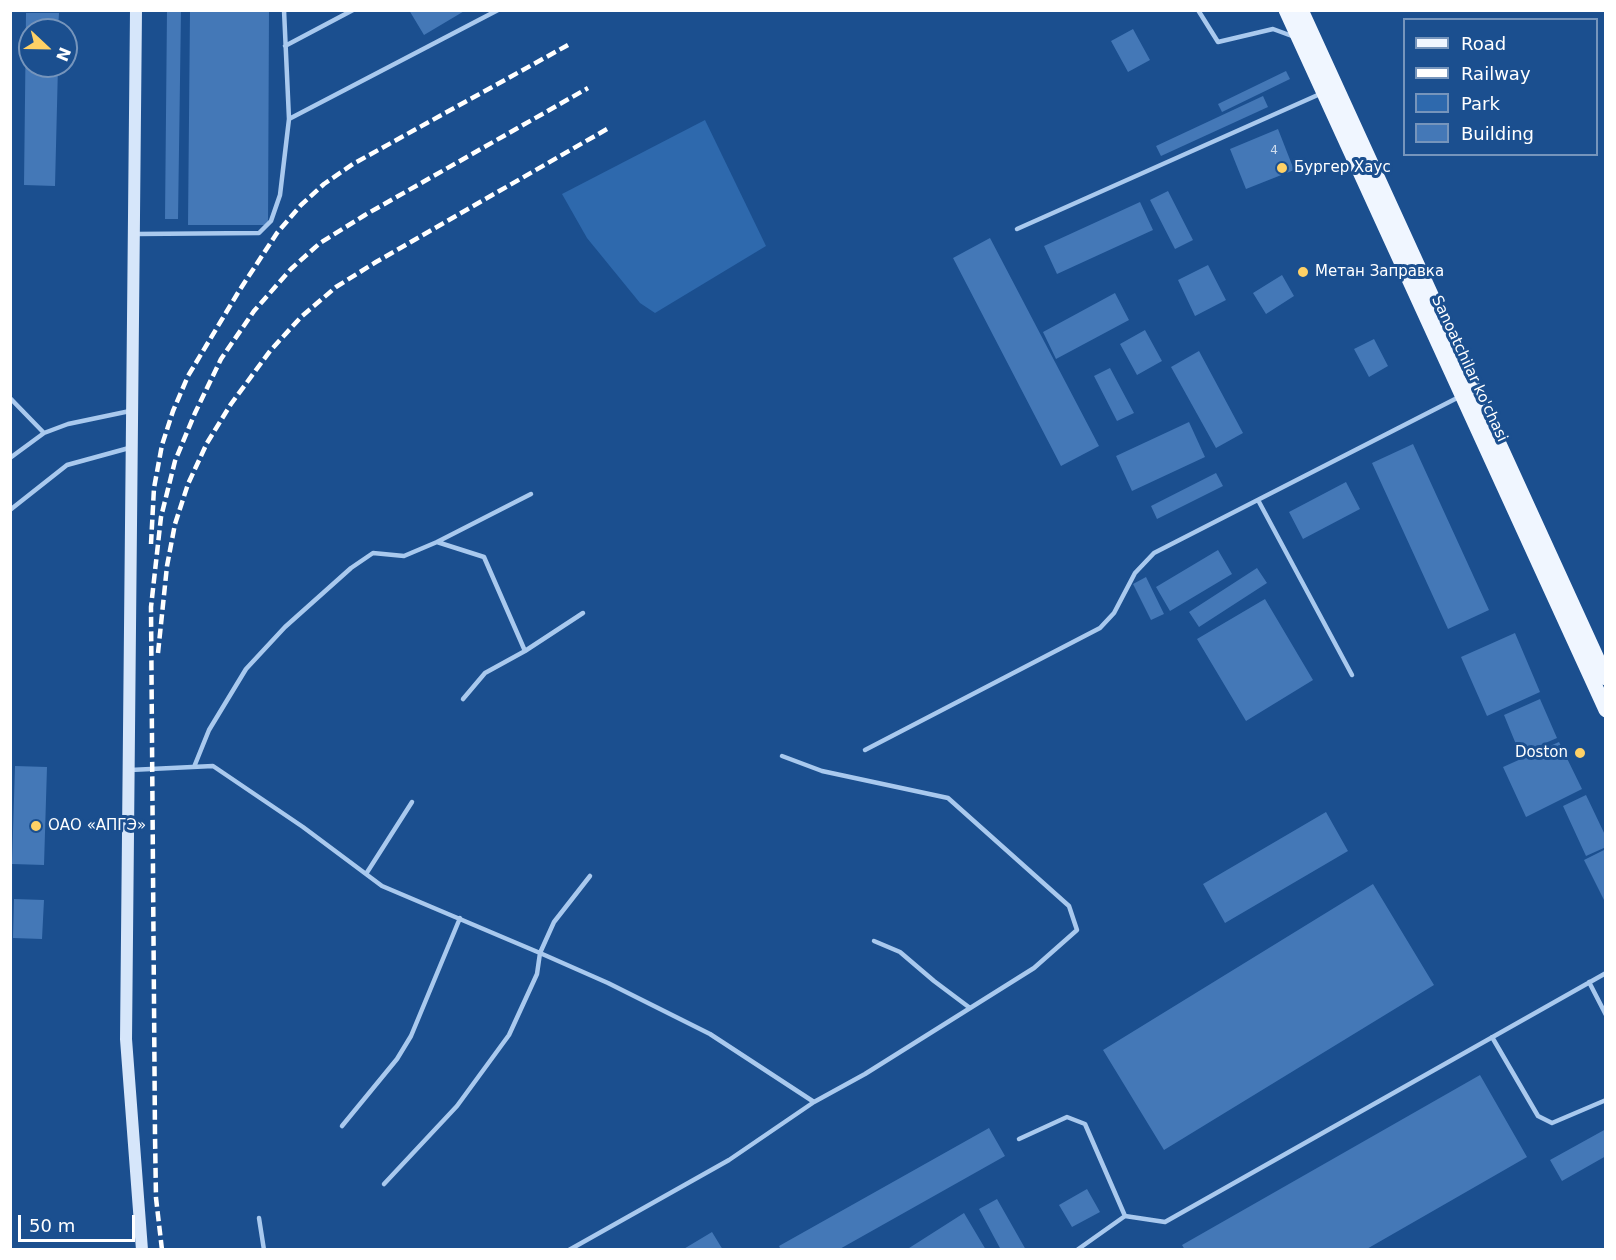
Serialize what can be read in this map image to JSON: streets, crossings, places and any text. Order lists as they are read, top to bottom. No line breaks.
{"streets":{"main road":["Sanoatchilar ko'chasi"]},"places":["Бургер Хаус","Метан Заправка","Doston","ОАО «АПГЭ»"],"house_numbers":["4"],"legend":["Road","Railway","Park","Building"],"scale_bar":"50 m","north":"right"}
